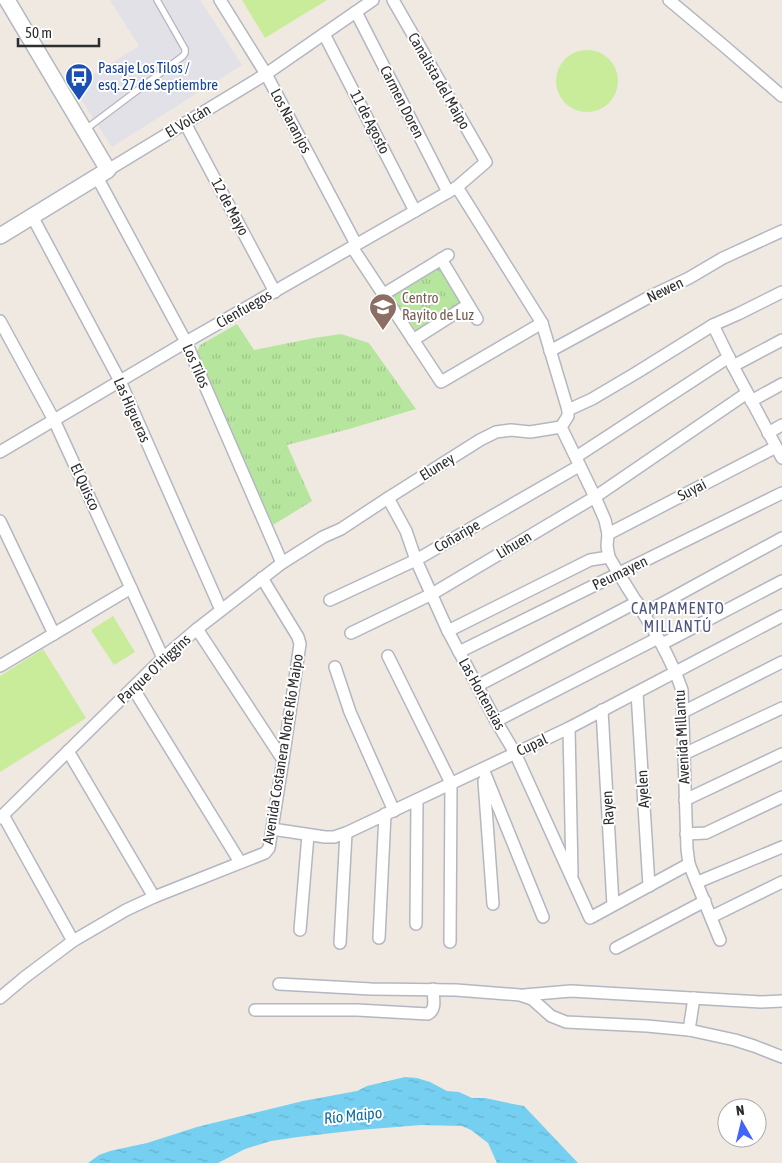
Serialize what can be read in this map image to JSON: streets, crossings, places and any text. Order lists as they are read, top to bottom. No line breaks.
{"streets":{"street":["Canalista del Maipo","Carmen Doren","El Volcán","Los Naranjos","11 de Agosto","12 de Mayo","Newen","Cienfuegos","Los Tilos","Las Higueras","Eluney","El Quisco","Suyai","Coñaripe","Lihuen","Peumayen","Parque O'Higgins","Las Hortensias","Avenida Millantu","Cupal","Avenida Costanera Norte Río Maipo","Ayelen","Rayen"]},"crossings":[["Canalista del Maipo","Cienfuegos"],["Carmen Doren","El Volcán"],["Carmen Doren","Los Naranjos"],["Carmen Doren","Cienfuegos"],["El Volcán","Los Naranjos"],["El Volcán","11 de Agosto"],["El Volcán","12 de Mayo"],["El Volcán","Los Tilos"],["El Volcán","Las Higueras"],["Los Naranjos","Cienfuegos"],["11 de Agosto","Cienfuegos"],["12 de Mayo","Cienfuegos"],["Cienfuegos","Los Tilos"],["Cienfuegos","Las Higueras"],["Cienfuegos","El Quisco"],["Los Tilos","Parque O'Higgins"],["Las Higueras","Parque O'Higgins"],["Eluney","Parque O'Higgins"],["Eluney","Las Hortensias"],["Eluney","Avenida Millantu"],["El Quisco","Parque O'Higgins"],["Suyai","Avenida Millantu"],["Coñaripe","Las Hortensias"],["Coñaripe","Avenida Millantu"],["Lihuen","Las Hortensias"],["Lihuen","Avenida Millantu"],["Peumayen","Las Hortensias"],["Peumayen","Avenida Millantu"],["Parque O'Higgins","Avenida Costanera Norte Río Maipo"],["Las Hortensias","Cupal"],["Las Hortensias","Rayen"],["Avenida Millantu","Cupal"],["Cupal","Avenida Costanera Norte Río Maipo"],["Cupal","Ayelen"],["Cupal","Rayen"]],"districts":["CAMPAMENTO MILLANTÚ"],"water":["Río Maipo"],"places":{"bus stop":["Pasaje Los Tilos / esq. 27 de Septiembre"],"school or university":["Centro Rayito de Luz"]},"scale_bar":"50 m","north":"top"}
